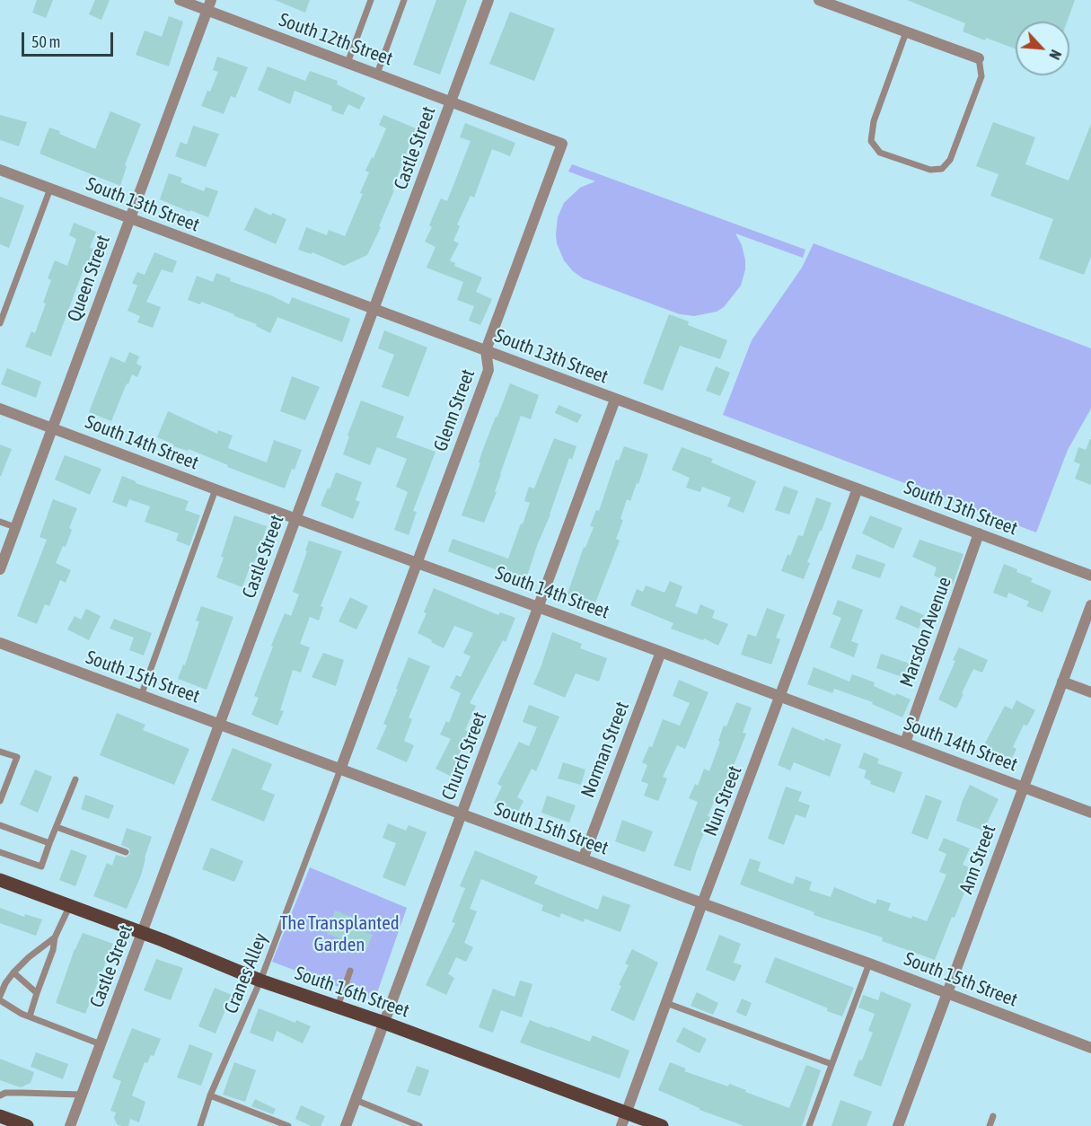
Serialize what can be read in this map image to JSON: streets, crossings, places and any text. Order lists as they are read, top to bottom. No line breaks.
{"streets":{"main road":["South 16th Street"],"street":["South 12th Street","Castle Street","South 13th Street","Queen Street","Glenn Street","South 14th Street","Marsdon Avenue","South 15th Street","Norman Street","Church Street","Nun Street","Ann Street"],"lane":["Cranes Alley"]},"crossings":[["South 12th Street","Castle Street"],["South 12th Street","Queen Street"],["South 12th Street","Glenn Street"],["Castle Street","South 13th Street"],["Castle Street","Glenn Street"],["Castle Street","South 14th Street"],["Castle Street","South 15th Street"],["Castle Street","South 16th Street"],["South 13th Street","Queen Street"],["South 13th Street","Glenn Street"],["South 13th Street","Marsdon Avenue"],["South 13th Street","Church Street"],["South 13th Street","Nun Street"],["Queen Street","South 14th Street"],["Glenn Street","South 14th Street"],["Glenn Street","South 15th Street"],["Glenn Street","Cranes Alley"],["South 14th Street","Marsdon Avenue"],["South 14th Street","Norman Street"],["South 14th Street","Church Street"],["South 14th Street","Nun Street"],["South 14th Street","Ann Street"],["South 15th Street","Norman Street"],["South 15th Street","Church Street"],["South 15th Street","Nun Street"],["South 15th Street","Ann Street"],["South 15th Street","Cranes Alley"],["Church Street","South 16th Street"],["Nun Street","South 16th Street"],["Cranes Alley","South 16th Street"]],"parks":["The Transplanted Garden"],"scale_bar":"50 m","north":"bottom right"}
